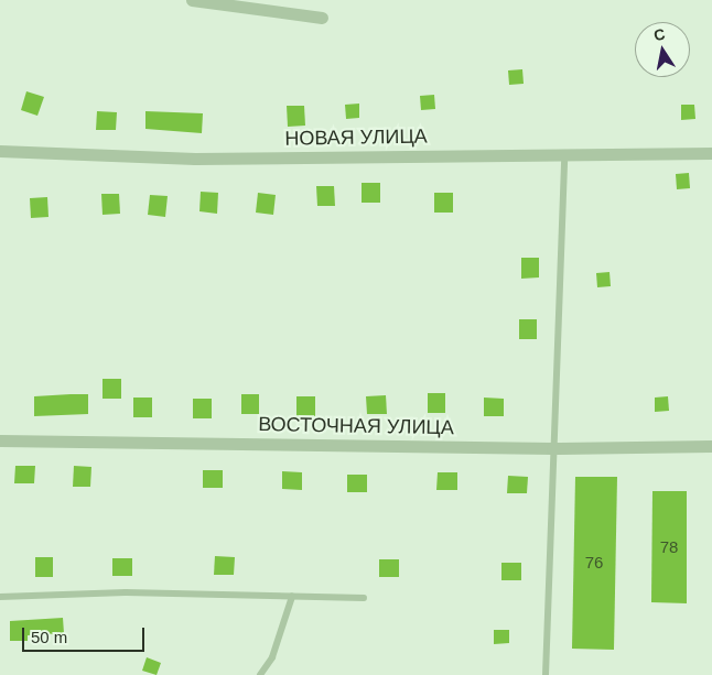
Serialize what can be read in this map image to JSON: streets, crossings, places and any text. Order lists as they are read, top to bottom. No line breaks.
{"streets":{"street":["НОВАЯ УЛИЦА","ВОСТОЧНАЯ УЛИЦА"]},"house_numbers":["78","76"],"scale_bar":"50 m","north":"top"}
